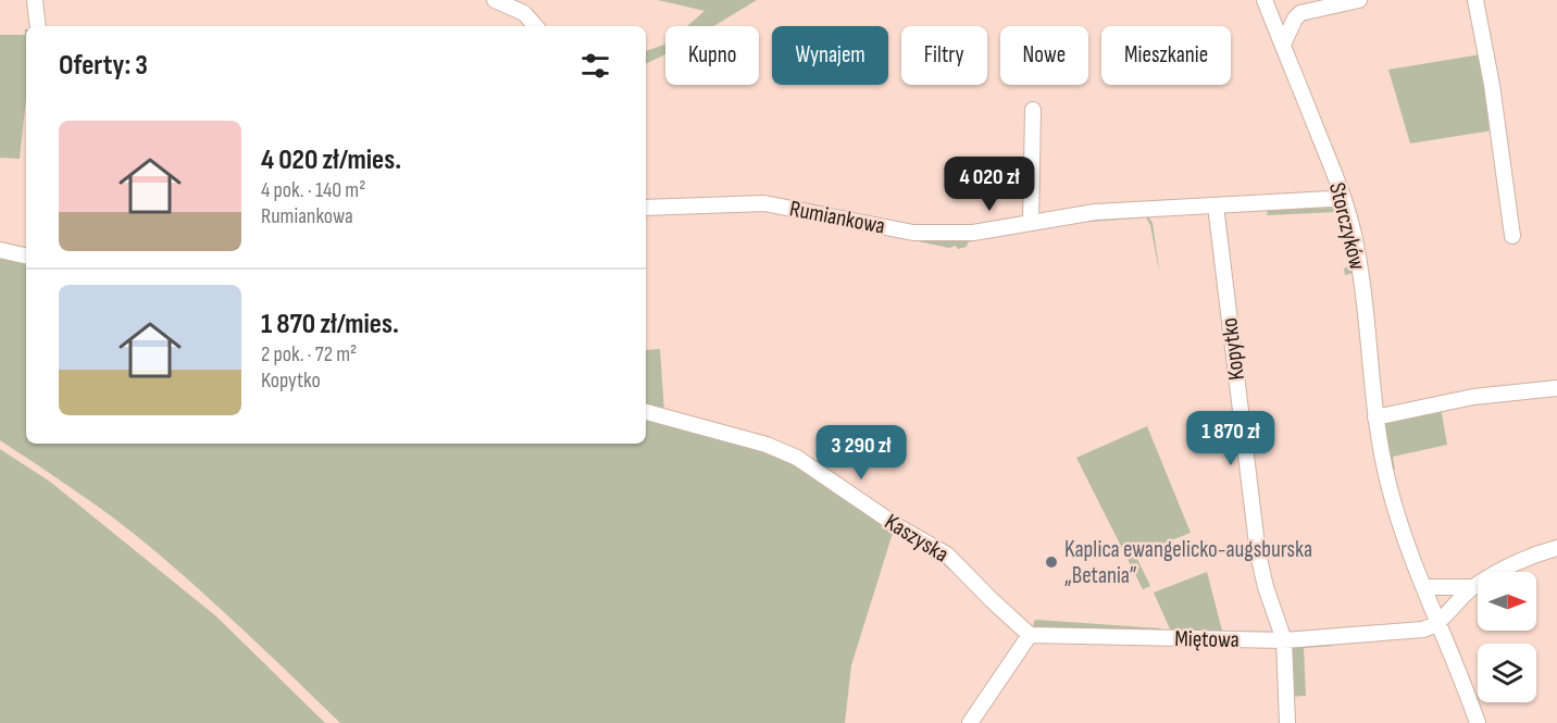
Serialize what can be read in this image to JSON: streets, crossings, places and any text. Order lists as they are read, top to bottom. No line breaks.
{"streets":{"street":["Rumiankowa","Storczyków","Kopytko","Kaszyska","Miętowa"]},"crossings":[["Rumiankowa","Storczyków"],["Rumiankowa","Kopytko"],["Storczyków","Miętowa"],["Kopytko","Miętowa"],["Kaszyska","Miętowa"]],"places":["Kaplica ewangelicko-augsburska „Betania”"],"north":"right","page":{"chip":["Kupno","Wynajem","Filtry","Nowe","Mieszkanie"],"heading":"Oferty: 3","list":[{"name":"4 020 zł/mies.","note":"4 pok. · 140 m² · Rumiankowa"},{"name":"1 870 zł/mies.","note":"2 pok. · 72 m² · Kopytko"}],"price":["4 020 zł","1 870 zł","3 290 zł"]}}
